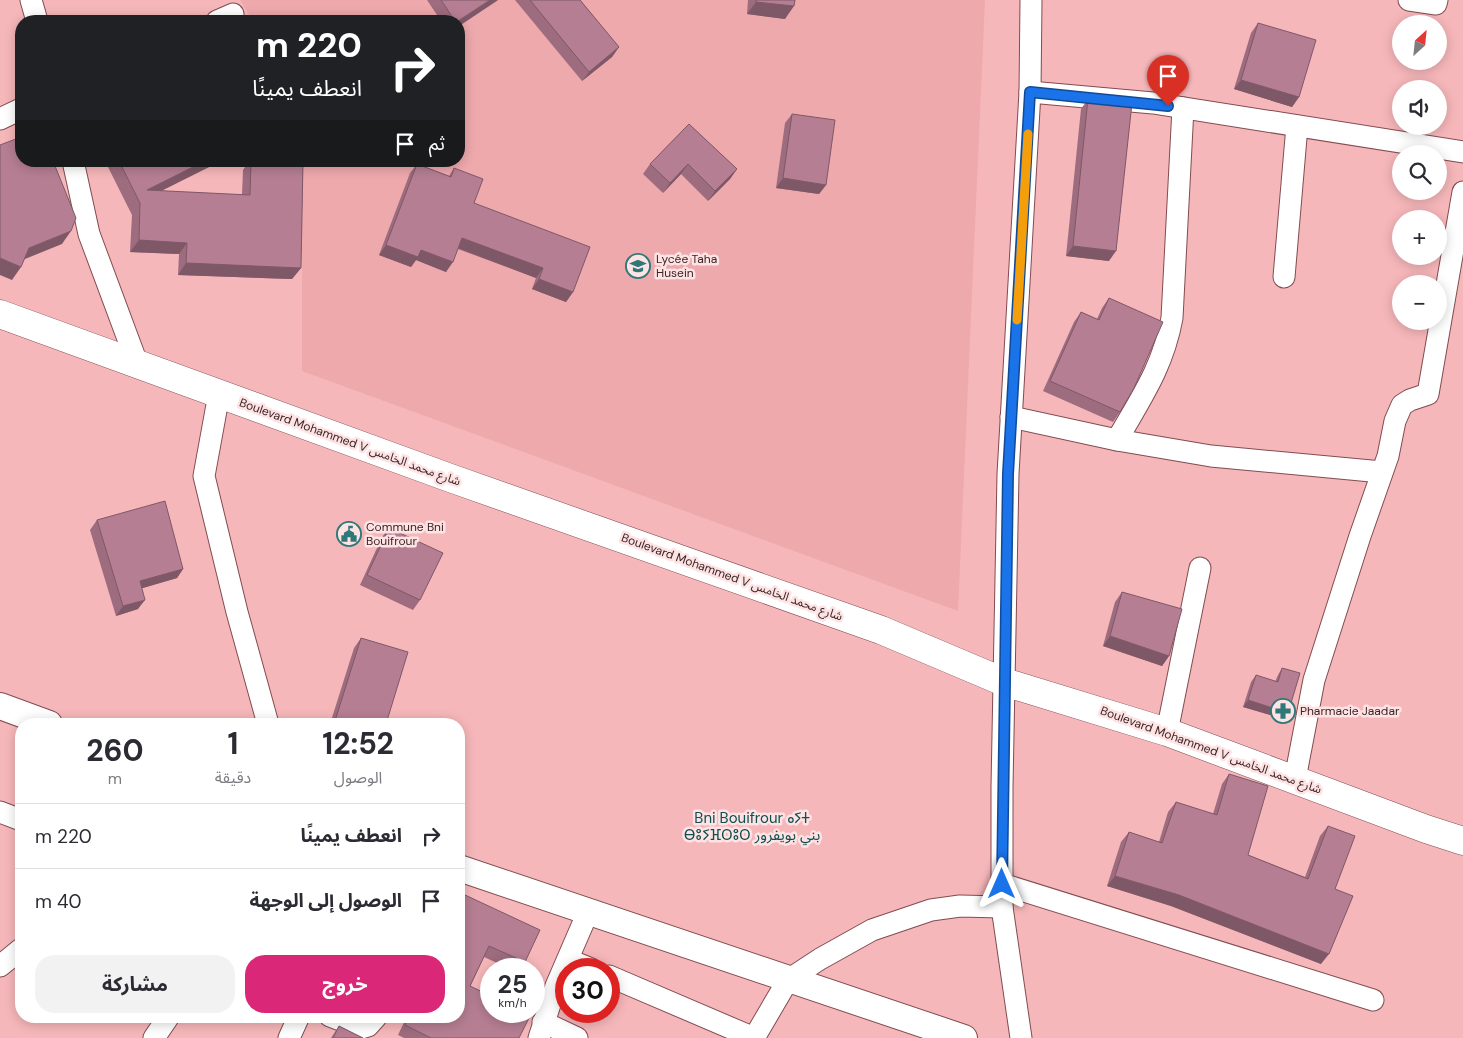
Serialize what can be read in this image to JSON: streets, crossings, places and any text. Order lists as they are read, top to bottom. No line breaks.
{"streets":{"main road":["Boulevard Mohammed V شارع محمد الخامس"]},"districts":["Bni Bouifrour ⴰⵢⵜ ⴱⵓⵢⴼⵔⵓⵔ بني بويفرور"],"places":{"school or university":["Lycée Taha Husein"],"public building":["Commune Bni Bouifrour"],"pharmacy":["Pharmacie Jaadar"]},"north":"top right","page":{"map_buttons":["+","−"],"turn":["220 m","انعطف يمينًا"],"then":"ثم","eta":["12:52","الوصول","1","دقيقة","260","m"],"list":[{"name":"انعطف يمينًا","value":"220 m"},{"name":"الوصول إلى الوجهة","value":"40 m"}],"buttons":["خروج","مشاركة"],"speed":"25 km/h","limit":"30"}}
